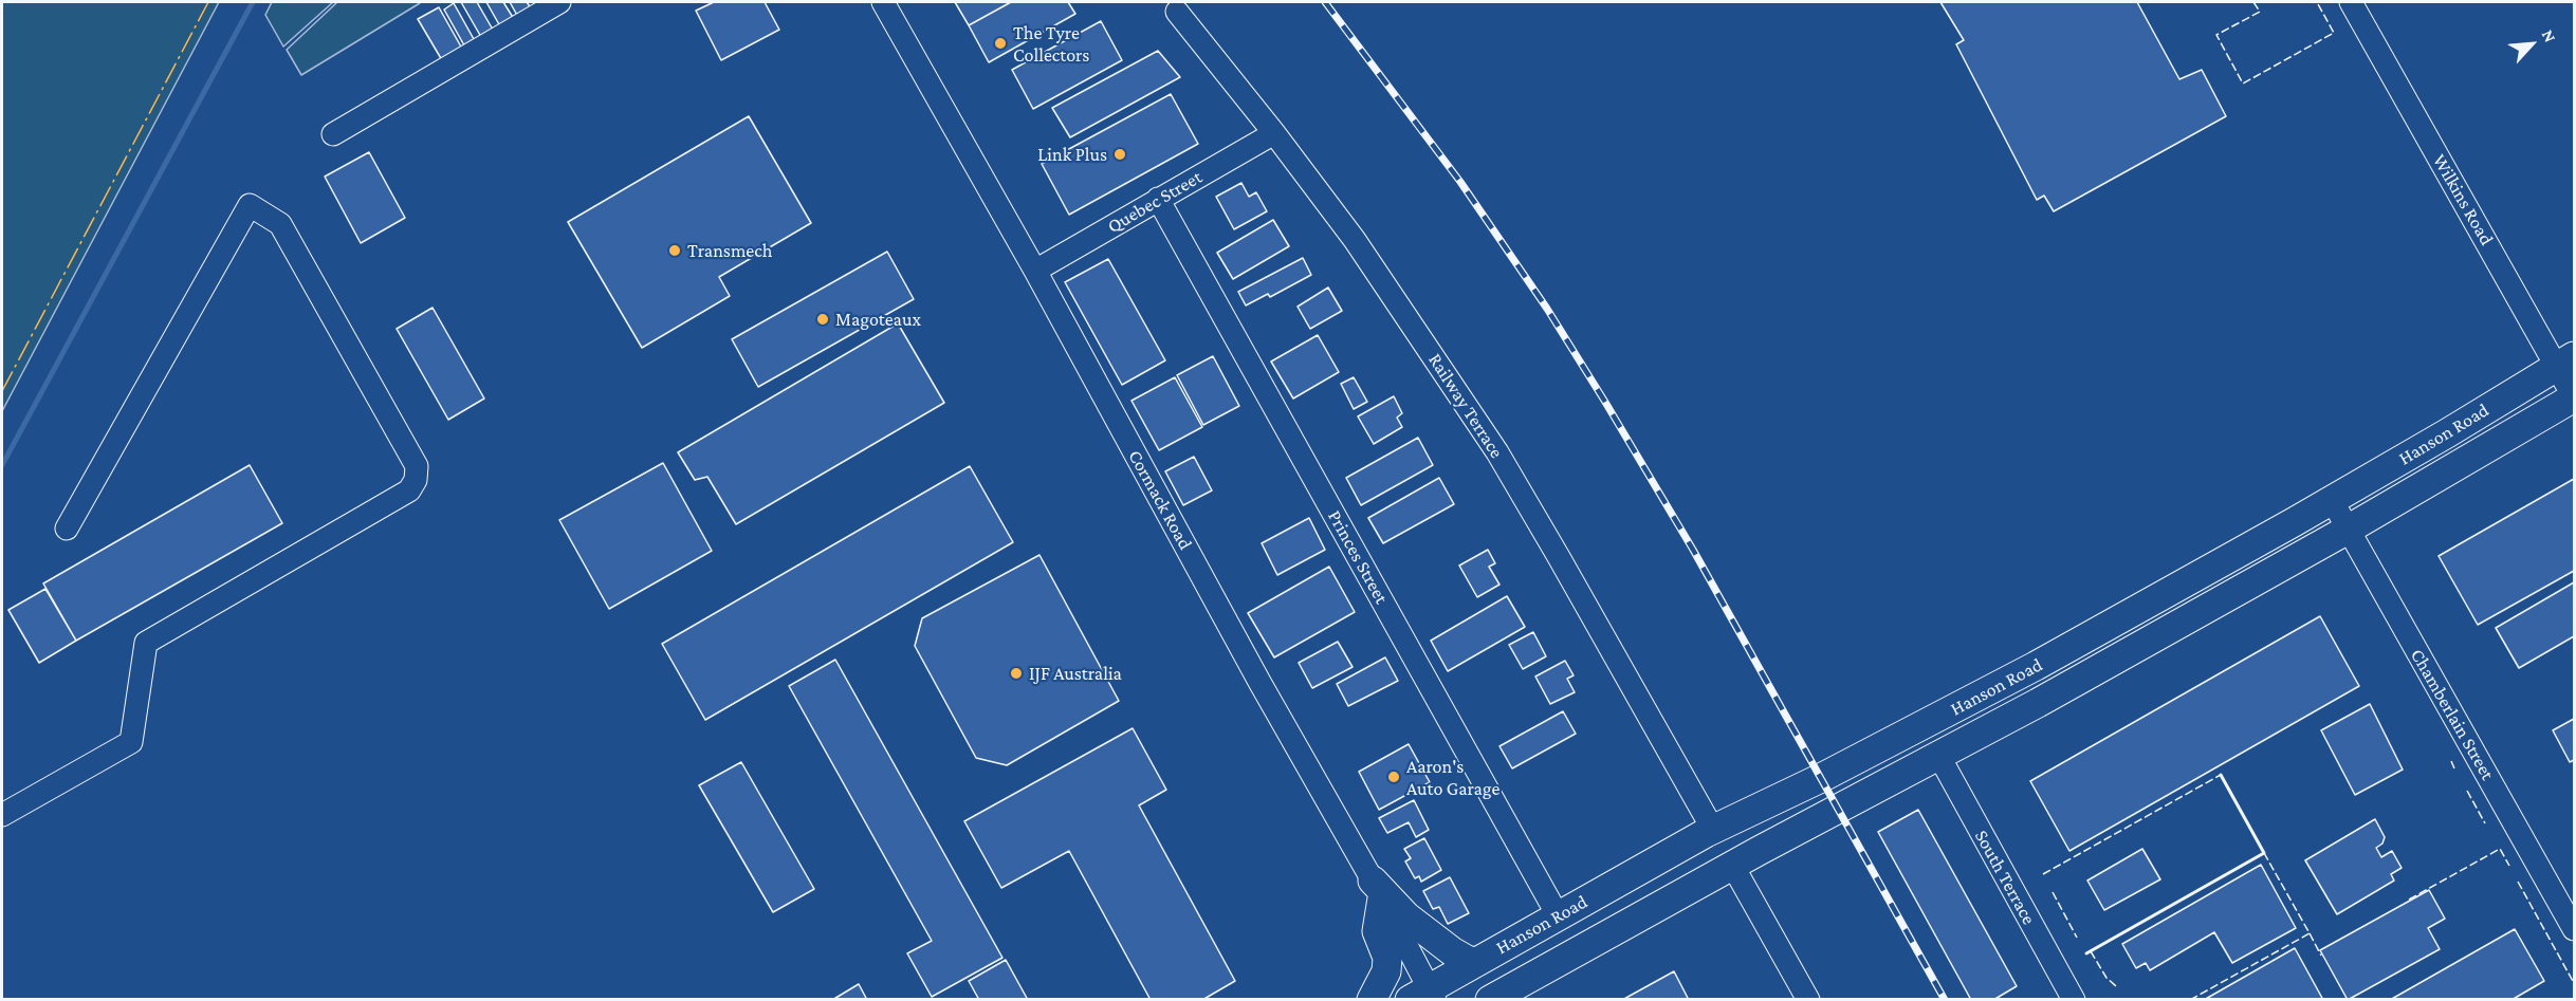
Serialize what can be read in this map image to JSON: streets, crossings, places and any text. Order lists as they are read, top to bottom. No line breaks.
{"streets":{"main road":["Hanson Road"],"street":["Wilkins Road","Quebec Street","Railway Terrace","Cormack Road","Princes Street","Chamberlain Street","South Terrace"]},"crossings":[["Wilkins Road","Hanson Road"],["Quebec Street","Railway Terrace"],["Quebec Street","Cormack Road"],["Quebec Street","Princes Street"],["Railway Terrace","Hanson Road"],["Hanson Road","Cormack Road"],["Hanson Road","Princes Street"],["Hanson Road","Chamberlain Street"],["Hanson Road","South Terrace"]],"places":["The Tyre Collectors","Link Plus","Transmech","Magoteaux","IJF Australia","Aaron's Auto Garage"],"north":"top right"}
